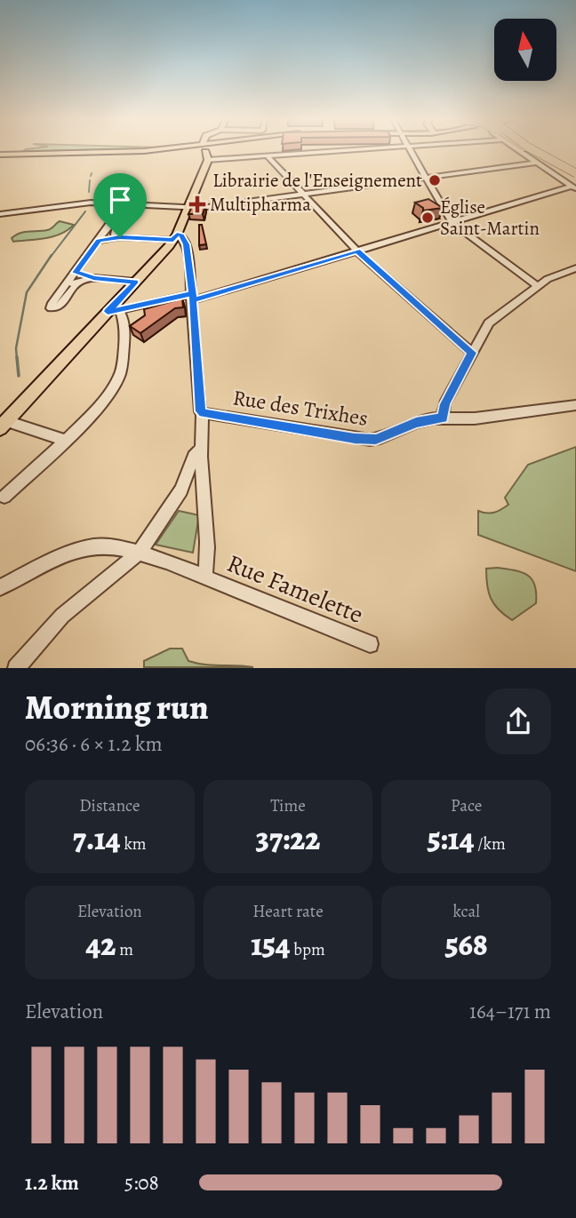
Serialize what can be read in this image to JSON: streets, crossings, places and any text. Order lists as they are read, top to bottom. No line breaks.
{"streets":{"street":["Rue des Trixhes","Rue Famelette"]},"places":{"other":["Librairie de l'Enseignement","Église Saint-Martin"],"health":["Multipharma"]},"north":"top","page":{"heading":["Morning run","06:36 · 6 × 1.2 km"],"stats":[["Distance","7.14 km"],["Time","37:22"],["Pace","5:14 /km"],["Elevation","42 m"],["Heart rate","154 bpm"],["kcal","568"]],"chart":["Elevation","164–171 m"],"list":[{"name":"1.2 km","note":"5:08"}]}}
